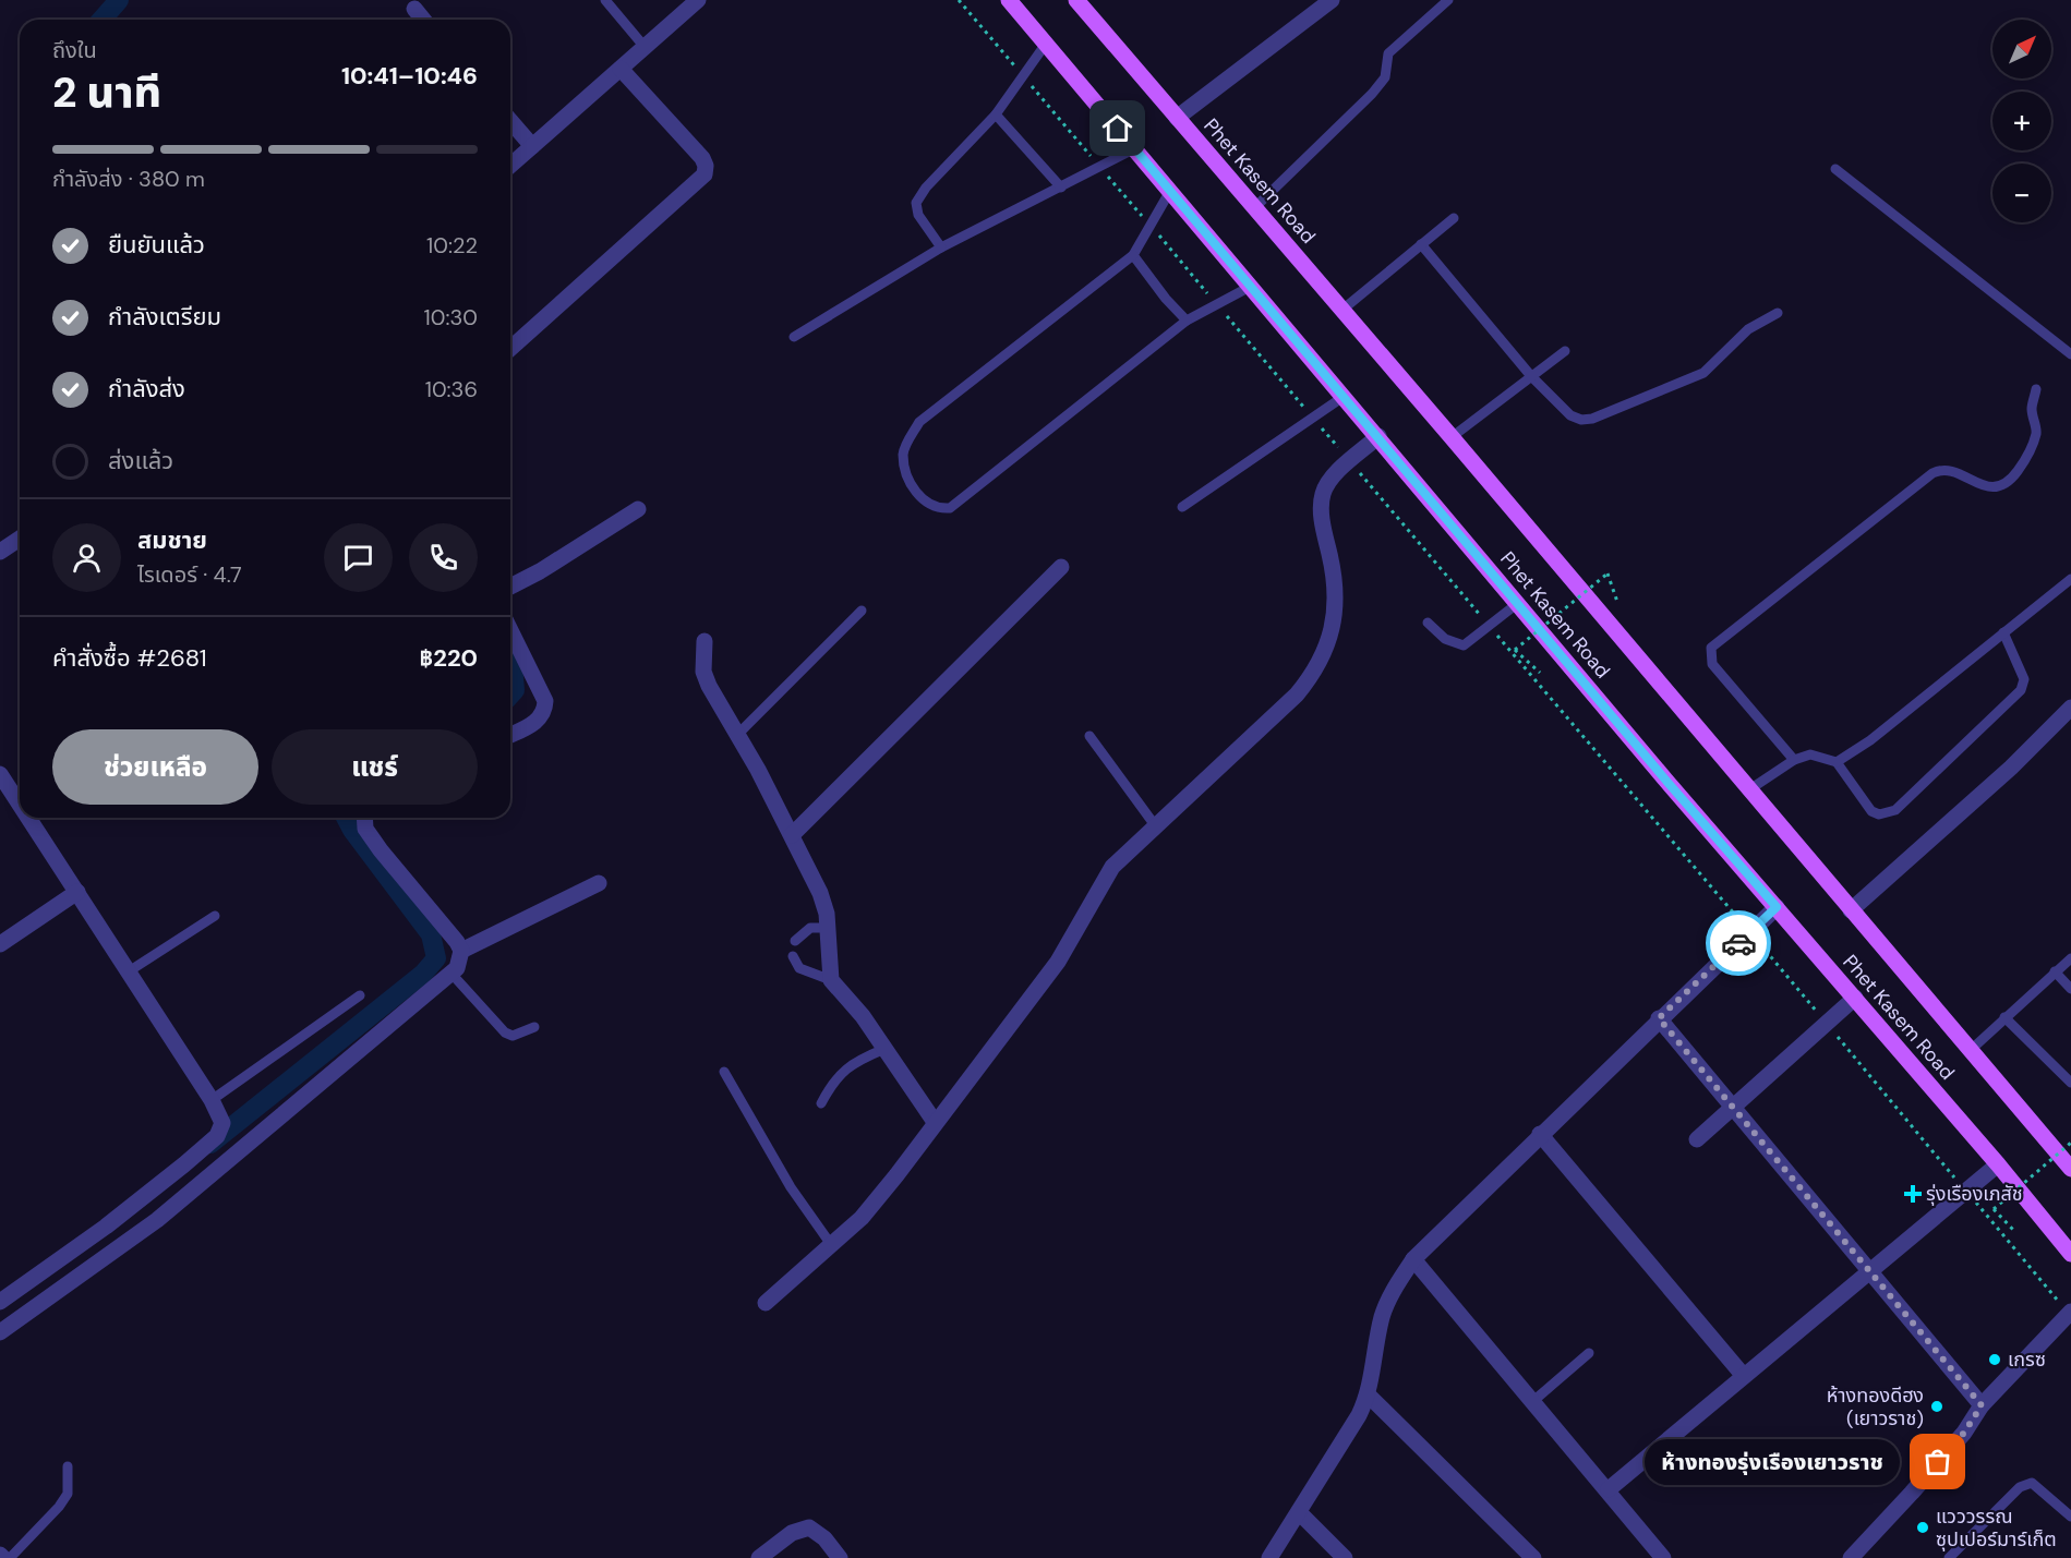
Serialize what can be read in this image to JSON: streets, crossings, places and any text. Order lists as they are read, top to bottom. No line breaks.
{"streets":{"main road":["Phet Kasem Road"]},"places":{"health":["รุ่งเรืองเภสัช"],"other":["เกรซ","ห้างทองดีฮง (เยาวราช)","ห้างทองรุ่งเรืองเยาวราช","แวววรรณ ซุปเปอร์มาร์เก็ต"]},"north":"top right","page":{"map_buttons":["+","−"],"heading":["2 นาที","ถึงใน","10:41–10:46"],"panel":["สมชาย","ไรเดอร์ · 4.7","คำสั่งซื้อ #2681","฿220"],"bar":"กำลังส่ง · 380 m","list":[["ยืนยันแล้ว","10:22"],["กำลังเตรียม","10:30"],["กำลังส่ง","10:36"],"ส่งแล้ว"],"buttons":["ช่วยเหลือ","แชร์"],"bubble":"ห้างทองรุ่งเรืองเยาวราช"}}
